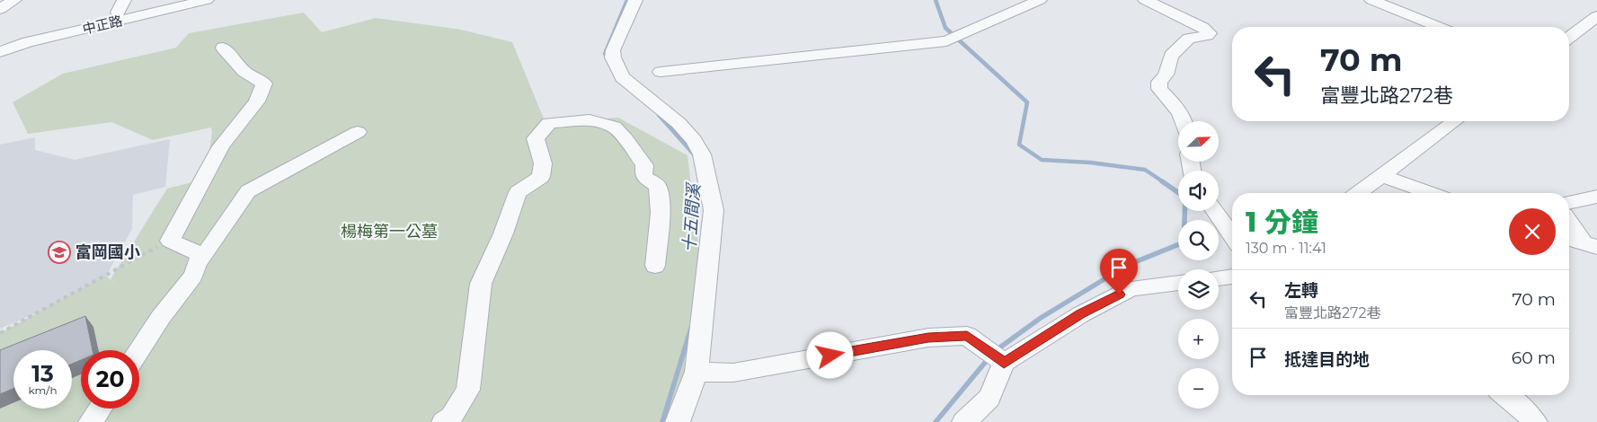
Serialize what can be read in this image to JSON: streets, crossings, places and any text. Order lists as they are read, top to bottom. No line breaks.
{"streets":{"street":["中正路"]},"water":["十五間溪"],"parks":["楊梅第一公墓"],"places":{"school or university":["富岡國小"]},"north":"top right","page":{"turn":["70 m","富豐北路272巷"],"map_buttons":["+","−"],"heading":["1 分鐘","130 m · 11:41"],"list":[{"name":"左轉","note":"富豐北路272巷","value":"70 m"},{"name":"抵達目的地","value":"60 m"}],"speed":"13 km/h","limit":"20"}}
